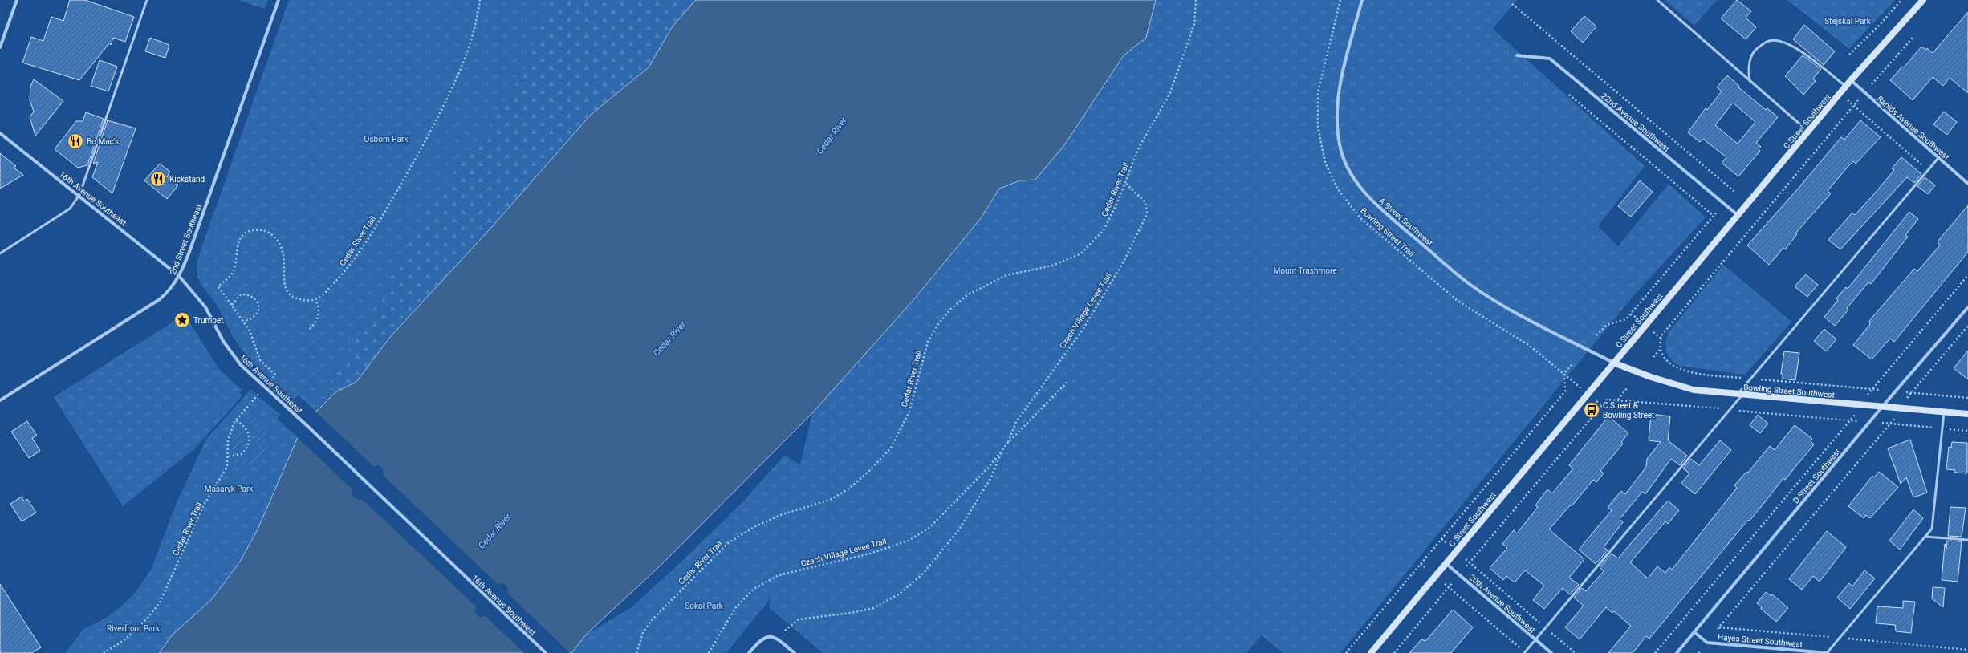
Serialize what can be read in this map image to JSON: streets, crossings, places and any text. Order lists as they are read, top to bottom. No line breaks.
{"streets":{"main road":["C Street Southwest","Bowling Street Southwest"],"street":["22nd Avenue Southwest","Rapids Avenue Southwest","16th Avenue Southeast","A Street Southwest","2nd Street Southeast","D Street Southwest","20th Avenue Southwest","16th Avenue Southwest","Hayes Street Southwest"],"path":["Cedar River Trail","Bowling Street Trail","Czech Village Levee Trail"]},"crossings":[["C Street Southwest","22nd Avenue Southwest"],["C Street Southwest","Rapids Avenue Southwest"],["C Street Southwest","A Street Southwest"],["C Street Southwest","Bowling Street Southwest"],["C Street Southwest","20th Avenue Southwest"],["Cedar River Trail","Czech Village Levee Trail"],["16th Avenue Southeast","2nd Street Southeast"],["16th Avenue Southeast","16th Avenue Southwest"],["A Street Southwest","Bowling Street Southwest"],["Bowling Street Southwest","D Street Southwest"],["D Street Southwest","Hayes Street Southwest"]],"water":["Cedar River"],"parks":["Stejskal Park","Osborn Park","Mount Trashmore","Masaryk Park","Sokol Park","Riverfront Park"],"places":{"restaurant":["Bo Mac's","Kickstand"],"place":["Trumpet"],"bus stop":["C Street & Bowling Street"]}}
